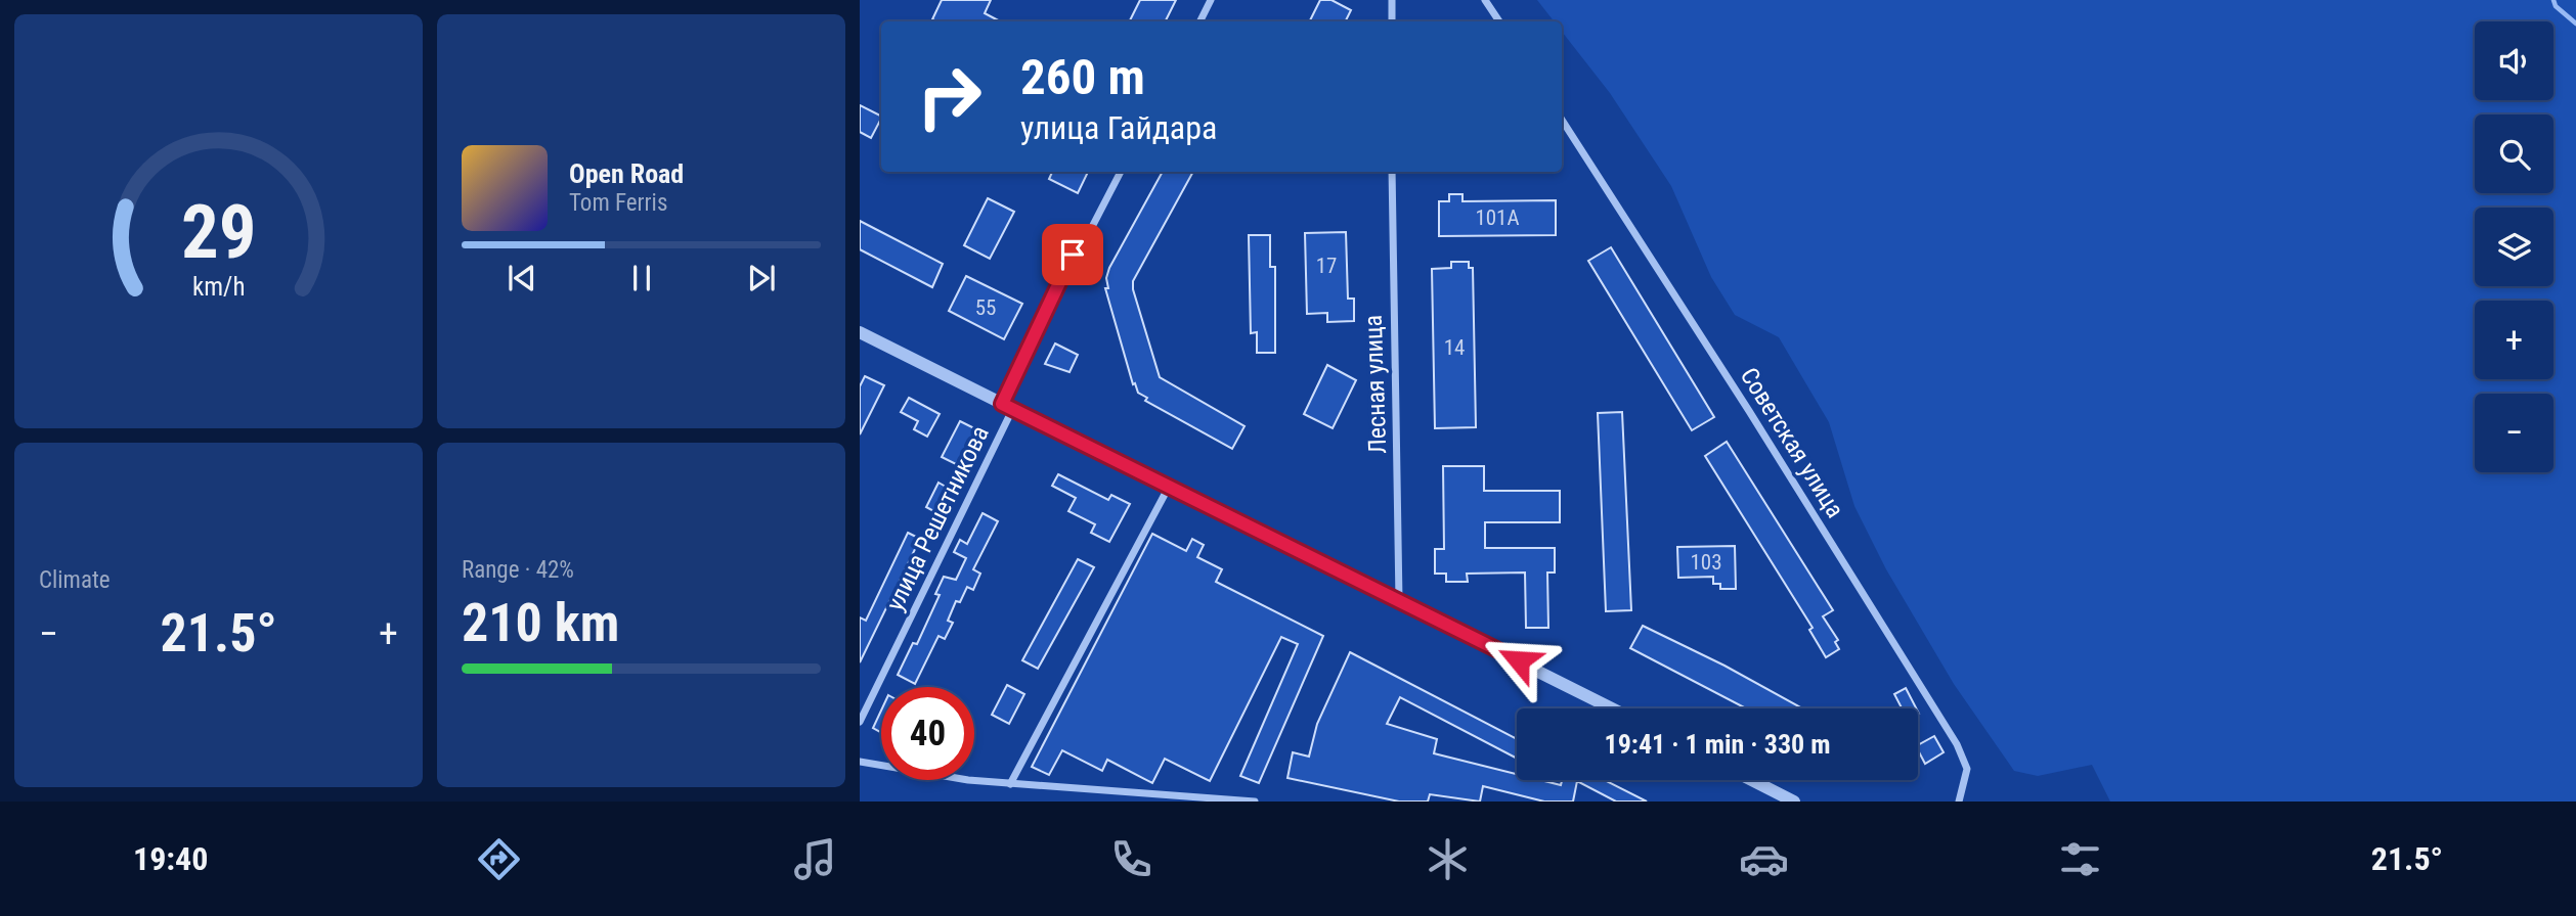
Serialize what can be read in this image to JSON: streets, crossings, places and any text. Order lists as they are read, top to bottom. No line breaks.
{"streets":{"street":["Лесная улица","Советская улица","улица Решетникова"]},"house_numbers":["101А","17","55","14","103"],"page":{"map_buttons":["+","−"],"turn":["260 m","улица Гайдара"],"song":["Open Road","Tom Ferris"],"tile":["Climate",["Range · 42%","210 km"]],"heat":["−","21.5°","+"],"limit":"40","trip":"19:41 · 1 min · 330 m","tabs":["19:40","21.5°"],"gauge":["29","km/h"]}}
